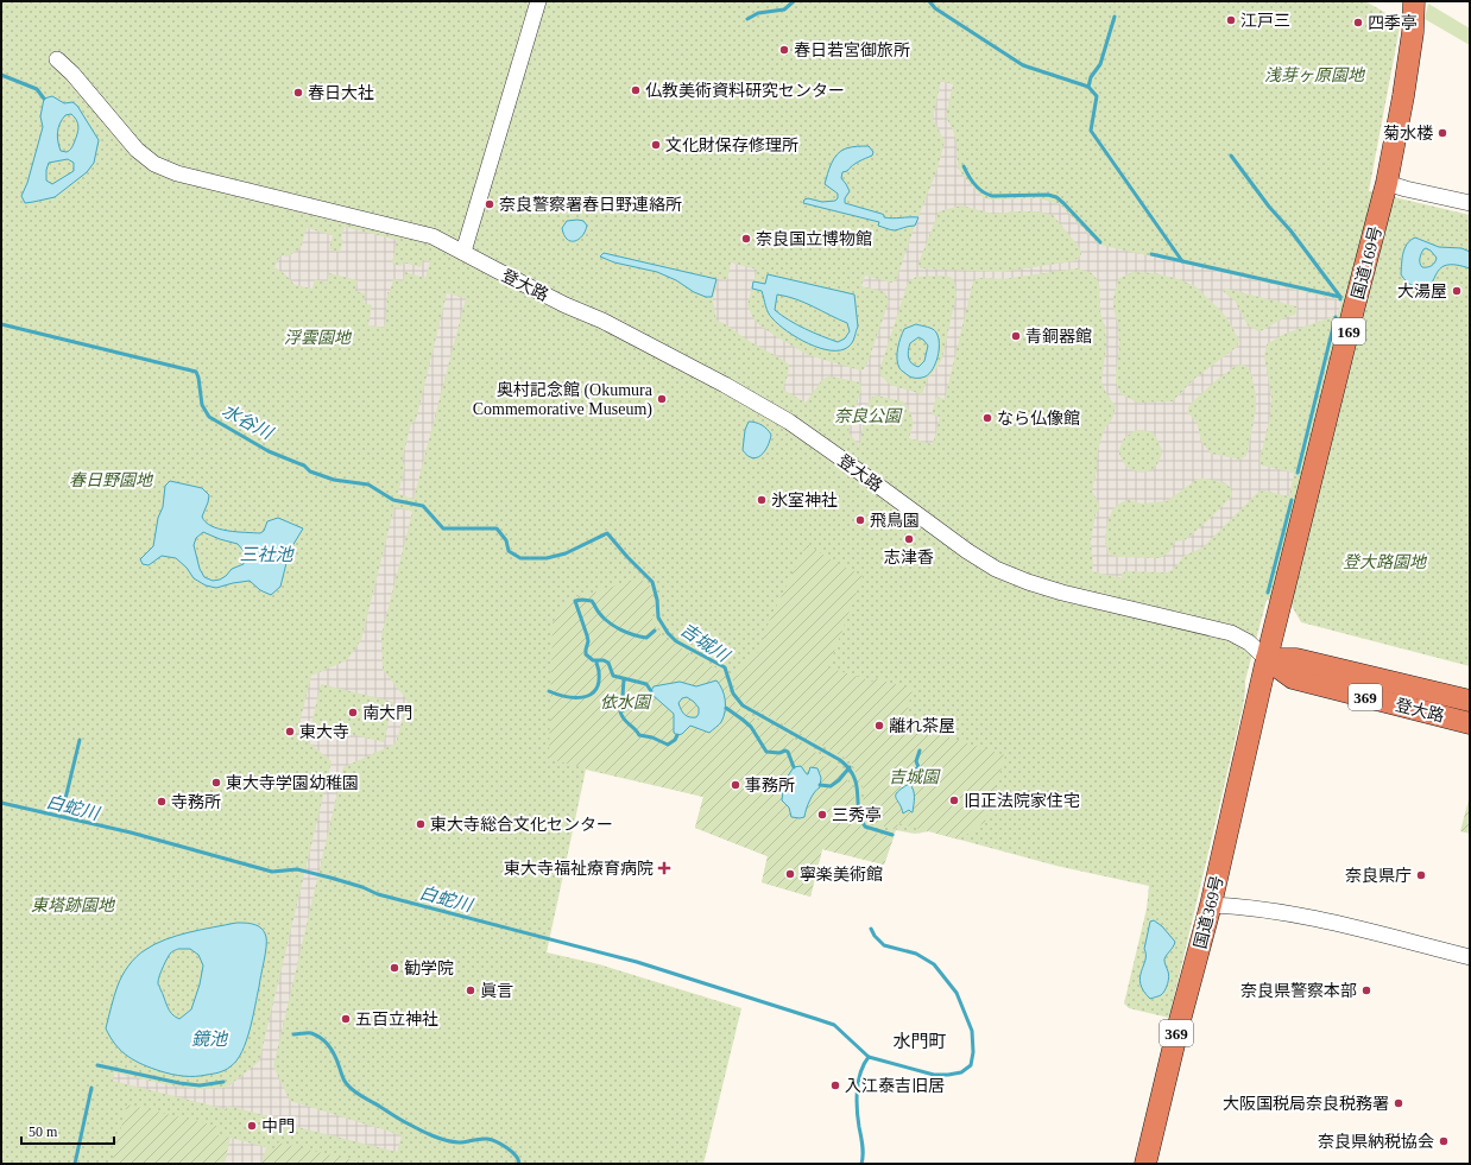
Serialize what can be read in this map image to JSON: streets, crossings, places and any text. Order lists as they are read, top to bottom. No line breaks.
{"streets":{"highway":["国道169号","登大路","169","369","国道369号"]},"crossings":[["国道169号","登大路"],["国道169号","国道369号"],["登大路","国道369号"]],"districts":["水門町"],"water":["水谷川","三社池","吉城川","白蛇川","鏡池"],"parks":["浅芽ヶ原園地","浮雲園地","奈良公園","春日野園地","登大路園地","依水園","吉城園","東塔跡園地"],"places":{"other":["江戸三","四季亭","春日若宮御旅所","仏教美術資料研究センター","春日大社","菊水楼","文化財保存修理所","奈良警察署春日野連絡所","奈良国立博物館","大湯屋","青銅器館","奥村記念館 (Okumura Commemorative Museum)","なら仏像館","氷室神社","飛鳥園","志津香","南大門","離れ茶屋","東大寺","東大寺学園幼稚園","事務所","旧正法院家住宅","寺務所","三秀亭","東大寺総合文化センター","寧楽美術館","奈良県庁","勧学院","眞言","奈良県警察本部","五百立神社","入江泰吉旧居","大阪国税局奈良税務署","中門","奈良県納税協会"],"health":["東大寺福祉療育病院"]},"scale_bar":"50 m"}
